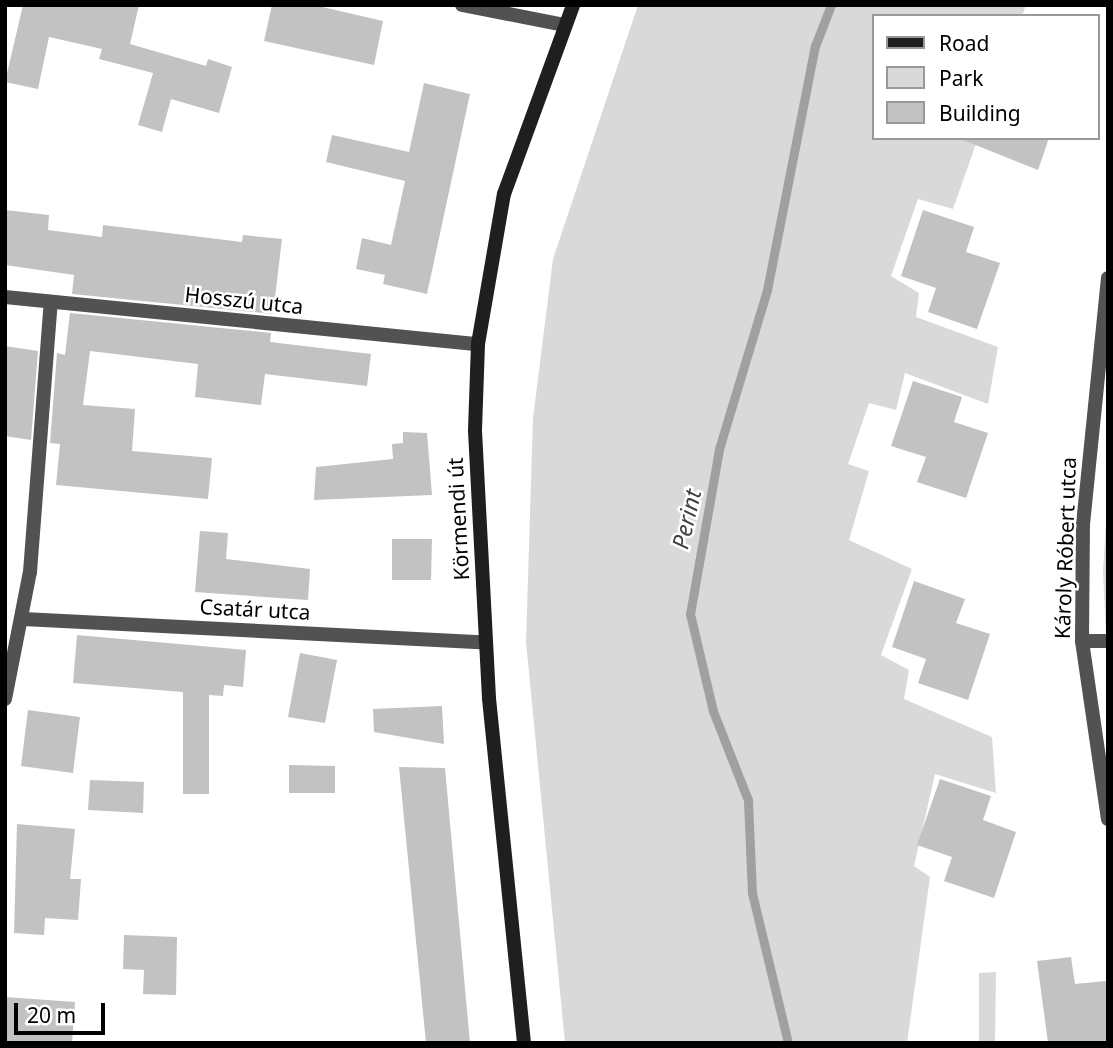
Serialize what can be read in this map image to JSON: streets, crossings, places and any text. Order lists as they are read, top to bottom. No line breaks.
{"streets":{"street":["Hosszú utca","Körmendi út","Károly Róbert utca","Csatár utca"]},"crossings":[["Hosszú utca","Körmendi út"],["Körmendi út","Csatár utca"]],"water":["Perint"],"legend":["Road","Park","Building"],"scale_bar":"20 m"}
